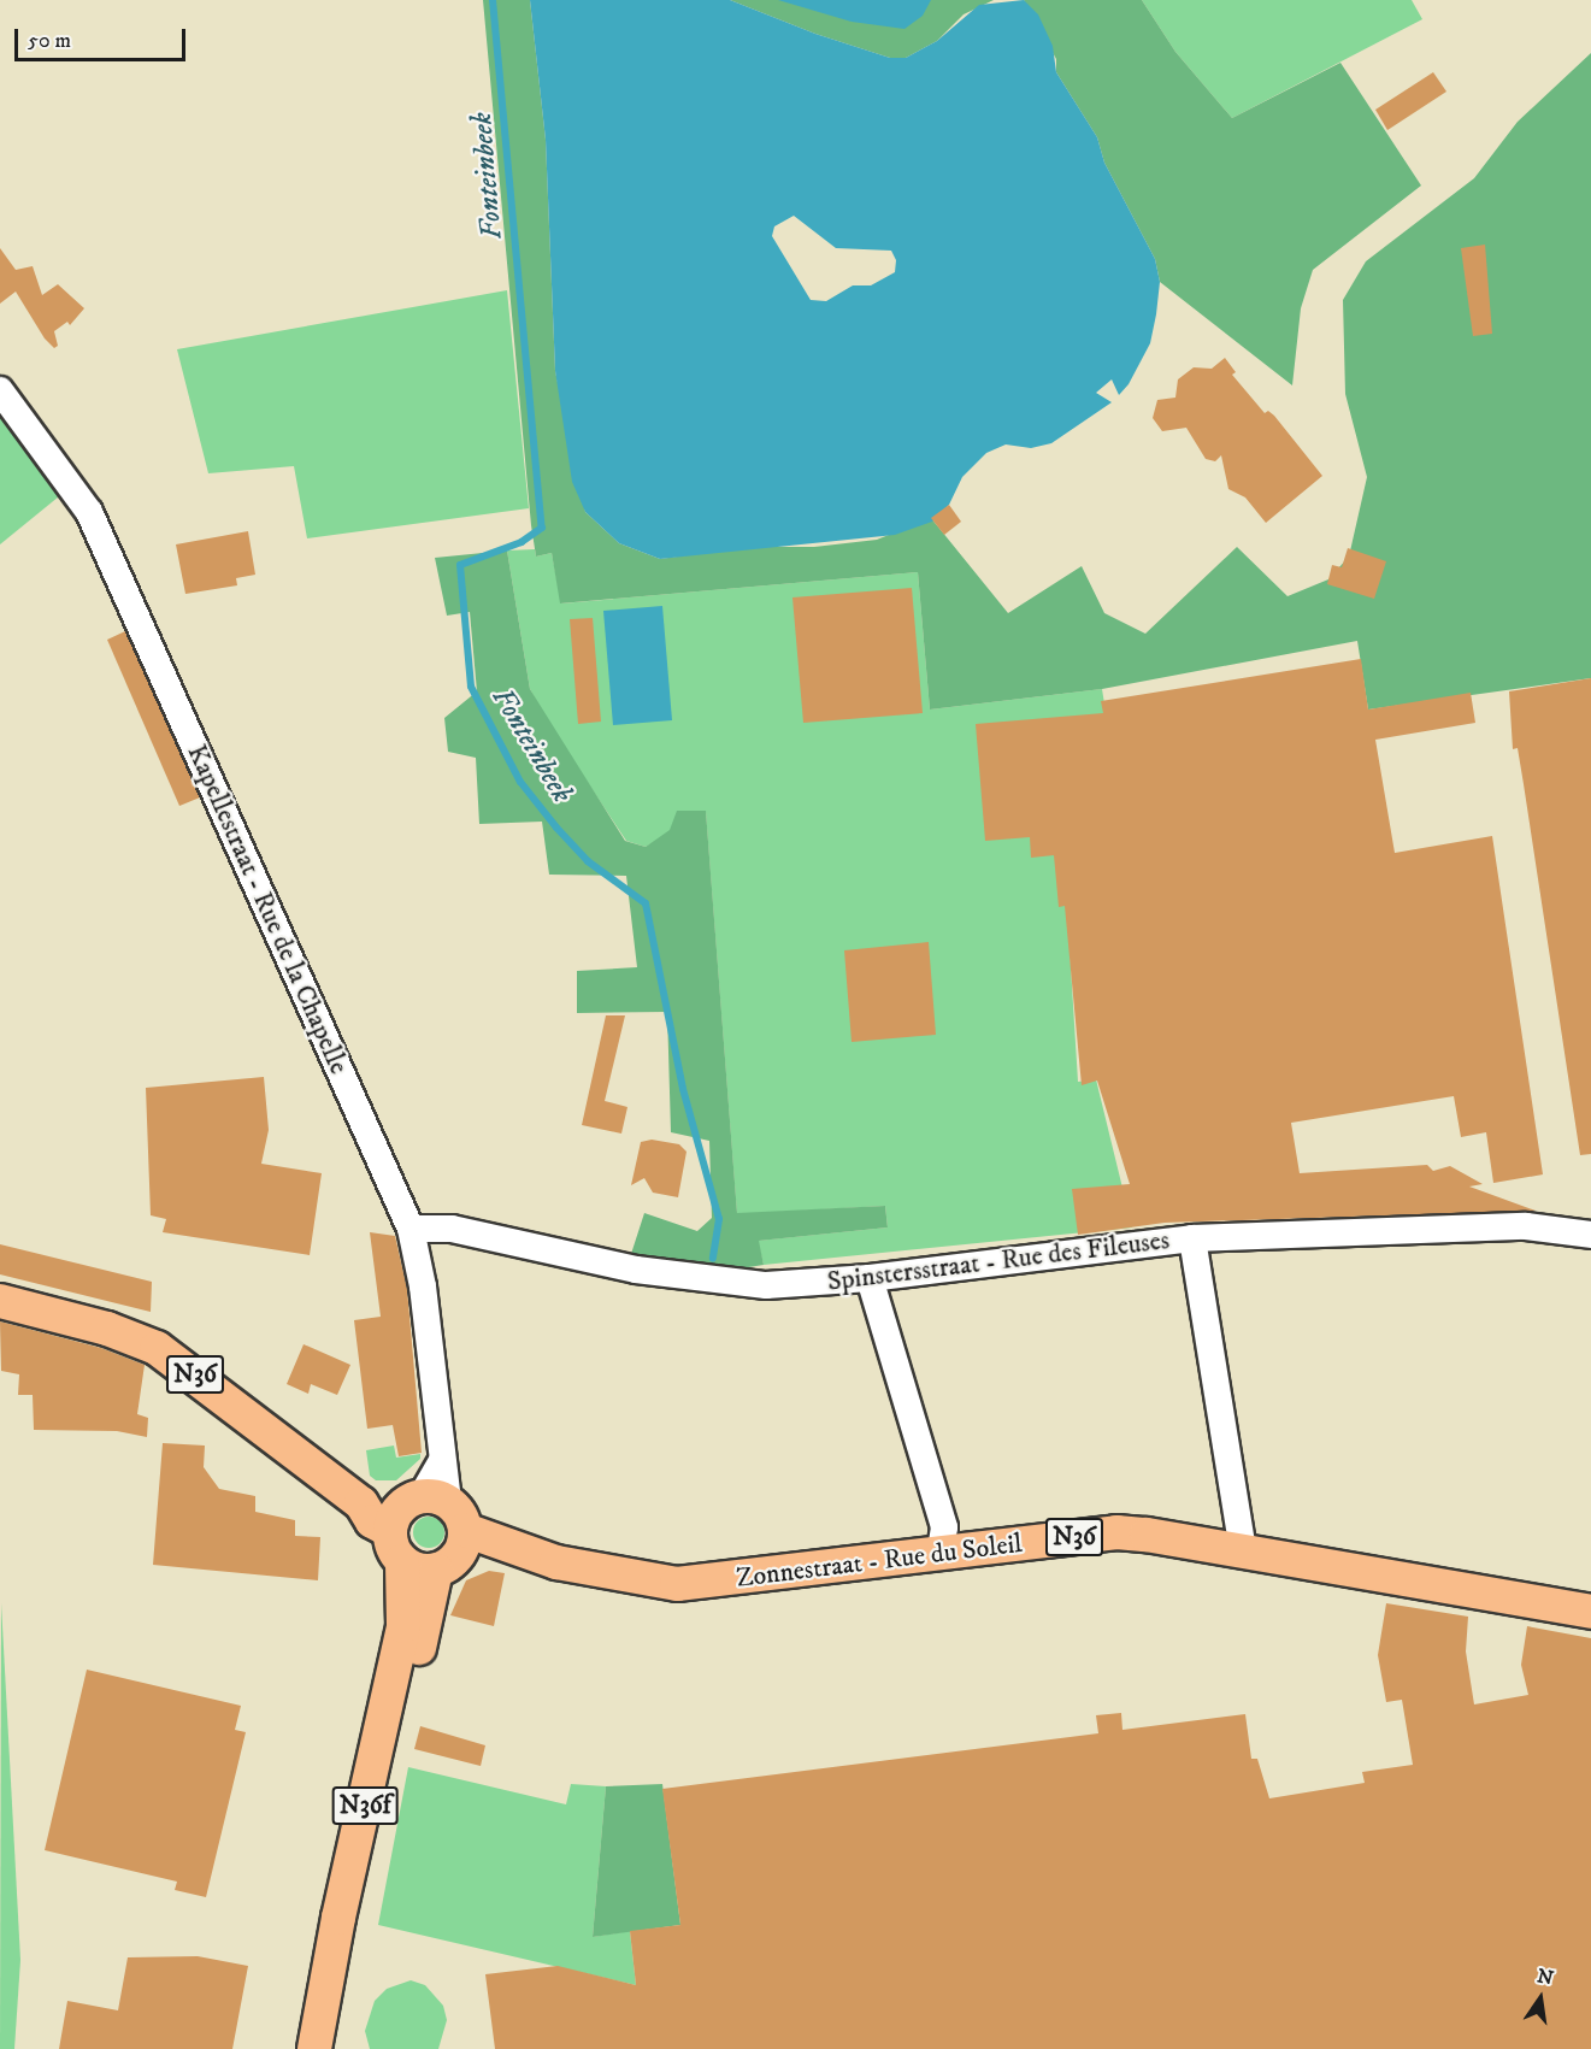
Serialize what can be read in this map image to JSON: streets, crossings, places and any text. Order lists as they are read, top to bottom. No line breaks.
{"streets":{"main road":["N36","Zonnestraat - Rue du Soleil","N36f"],"street":["Kapellestraat - Rue de la Chapelle","Spinstersstraat - Rue des Fileuses"]},"crossings":[["Kapellestraat - Rue de la Chapelle","Spinstersstraat - Rue des Fileuses"],["Kapellestraat - Rue de la Chapelle","N36"],["Kapellestraat - Rue de la Chapelle","Zonnestraat - Rue du Soleil"],["Kapellestraat - Rue de la Chapelle","N36f"],["N36","Zonnestraat - Rue du Soleil"],["N36","N36f"],["Zonnestraat - Rue du Soleil","N36f"]],"water":["Fonteinbeek"],"scale_bar":"50 m","north":"top"}
